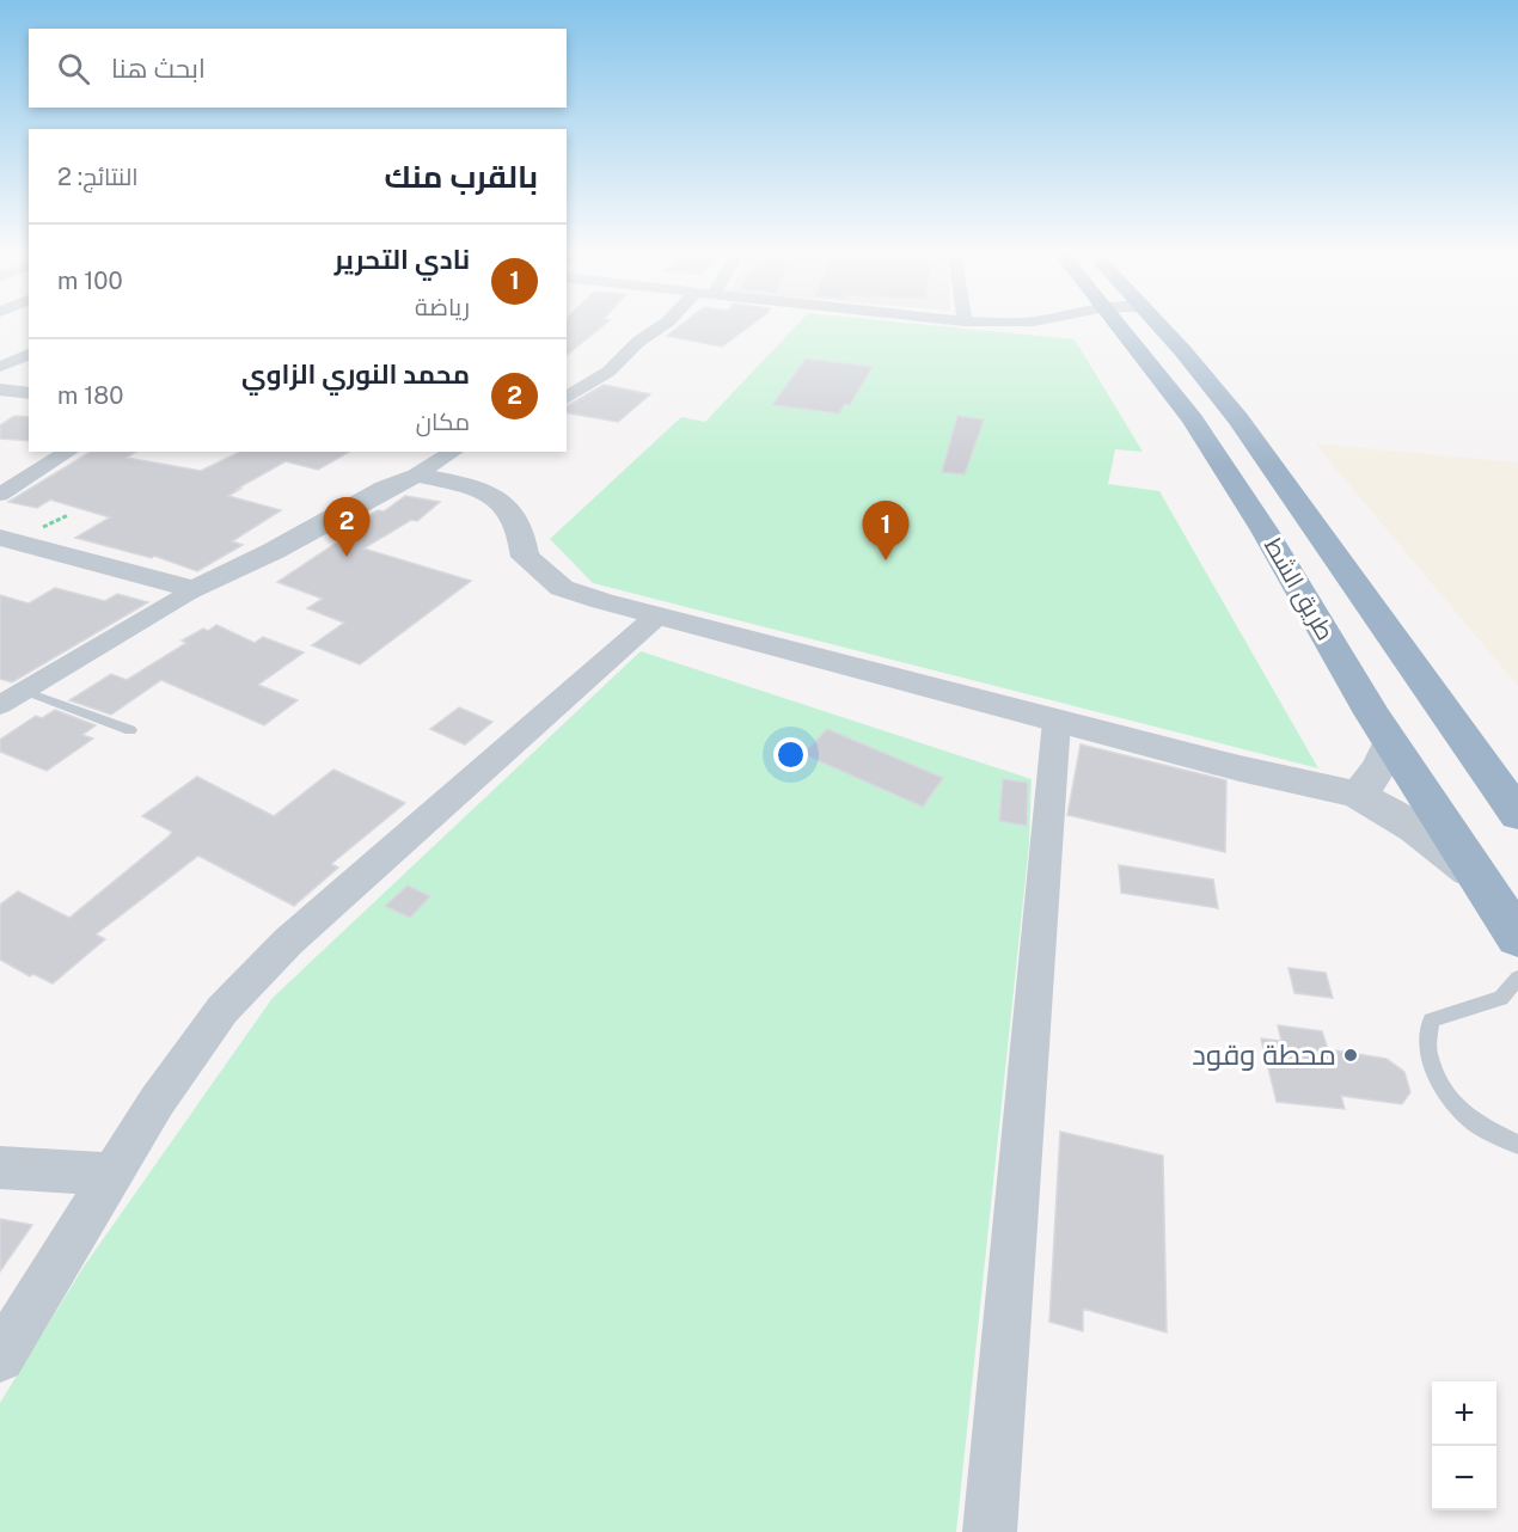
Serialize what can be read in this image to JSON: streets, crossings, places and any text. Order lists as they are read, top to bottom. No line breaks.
{"streets":{"highway":["طريق الشط"]},"places":["محطة وقود"],"page":{"search":"ابحث هنا","heading":["بالقرب منك","النتائج: 2"],"list":[{"mark":"1","name":"نادي التحرير","note":"رياضة","value":"100 m"},{"mark":"2","name":"محمد النوري الزاوي","note":"مكان","value":"180 m"}],"pins":["2","1"],"map_buttons":["+","−"]}}
